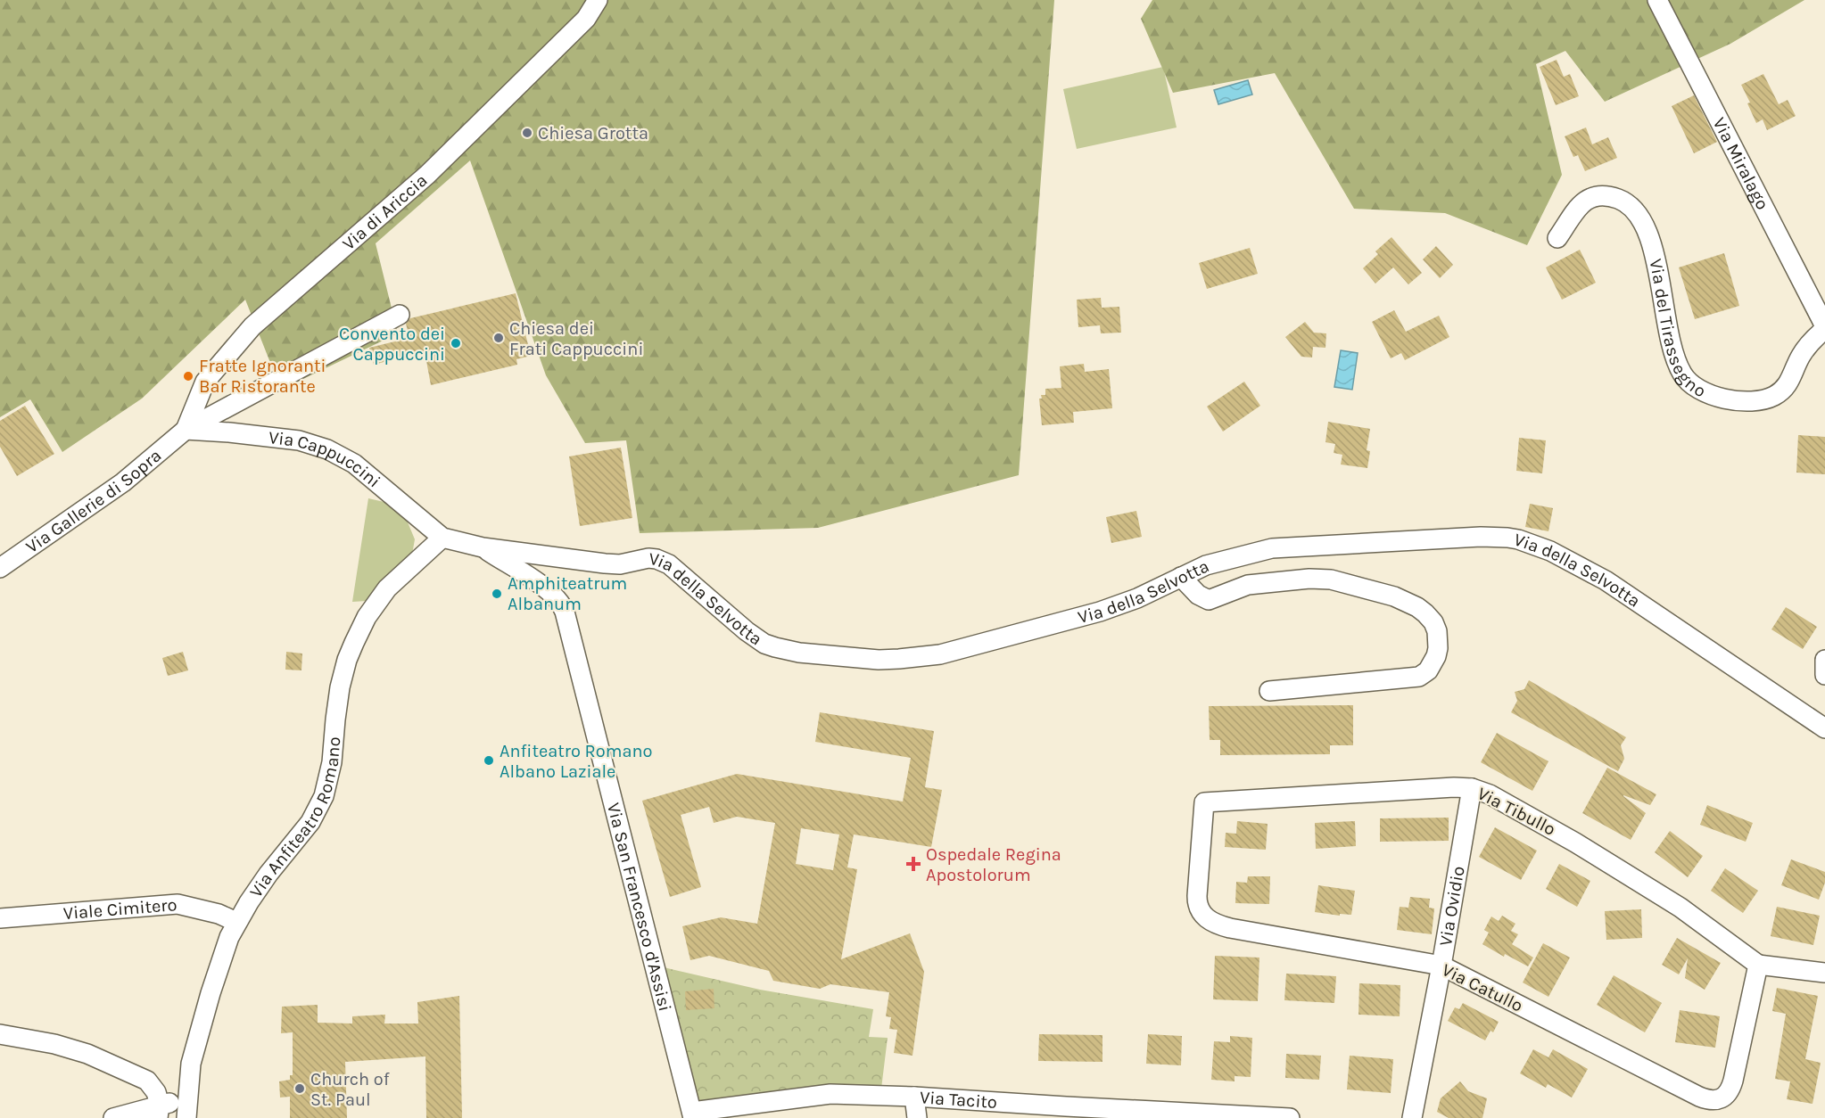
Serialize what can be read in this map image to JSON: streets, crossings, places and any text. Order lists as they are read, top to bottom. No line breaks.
{"streets":{"street":["Via Miralago","Via di Ariccia","Via del Tirassegno","Via Cappuccini","Via Gallerie di Sopra","Via della Selvotta","Via Tibullo","Via Anfiteatro Romano","Via Ovidio","Via San Francesco d'Assisi","Viale Cimitero","Via Catullo","Via Tacito"]},"crossings":[["Via Miralago","Via del Tirassegno"],["Via di Ariccia","Via Cappuccini"],["Via di Ariccia","Via Gallerie di Sopra"],["Via Cappuccini","Via Gallerie di Sopra"],["Via Cappuccini","Via della Selvotta"],["Via Cappuccini","Via Anfiteatro Romano"],["Via della Selvotta","Via Anfiteatro Romano"],["Via della Selvotta","Via San Francesco d'Assisi"],["Via Tibullo","Via Ovidio"],["Via Tibullo","Via Catullo"],["Via Anfiteatro Romano","Viale Cimitero"],["Via Ovidio","Via Catullo"],["Via San Francesco d'Assisi","Via Tacito"]],"places":{"other":["Chiesa Grotta","Chiesa dei Frati Cappuccini","Convento dei Cappuccini","Fratte Ignoranti Bar Ristorante","Amphiteatrum Albanum","Anfiteatro Romano Albano Laziale","Church of St. Paul"],"health":["Ospedale Regina Apostolorum"]}}
